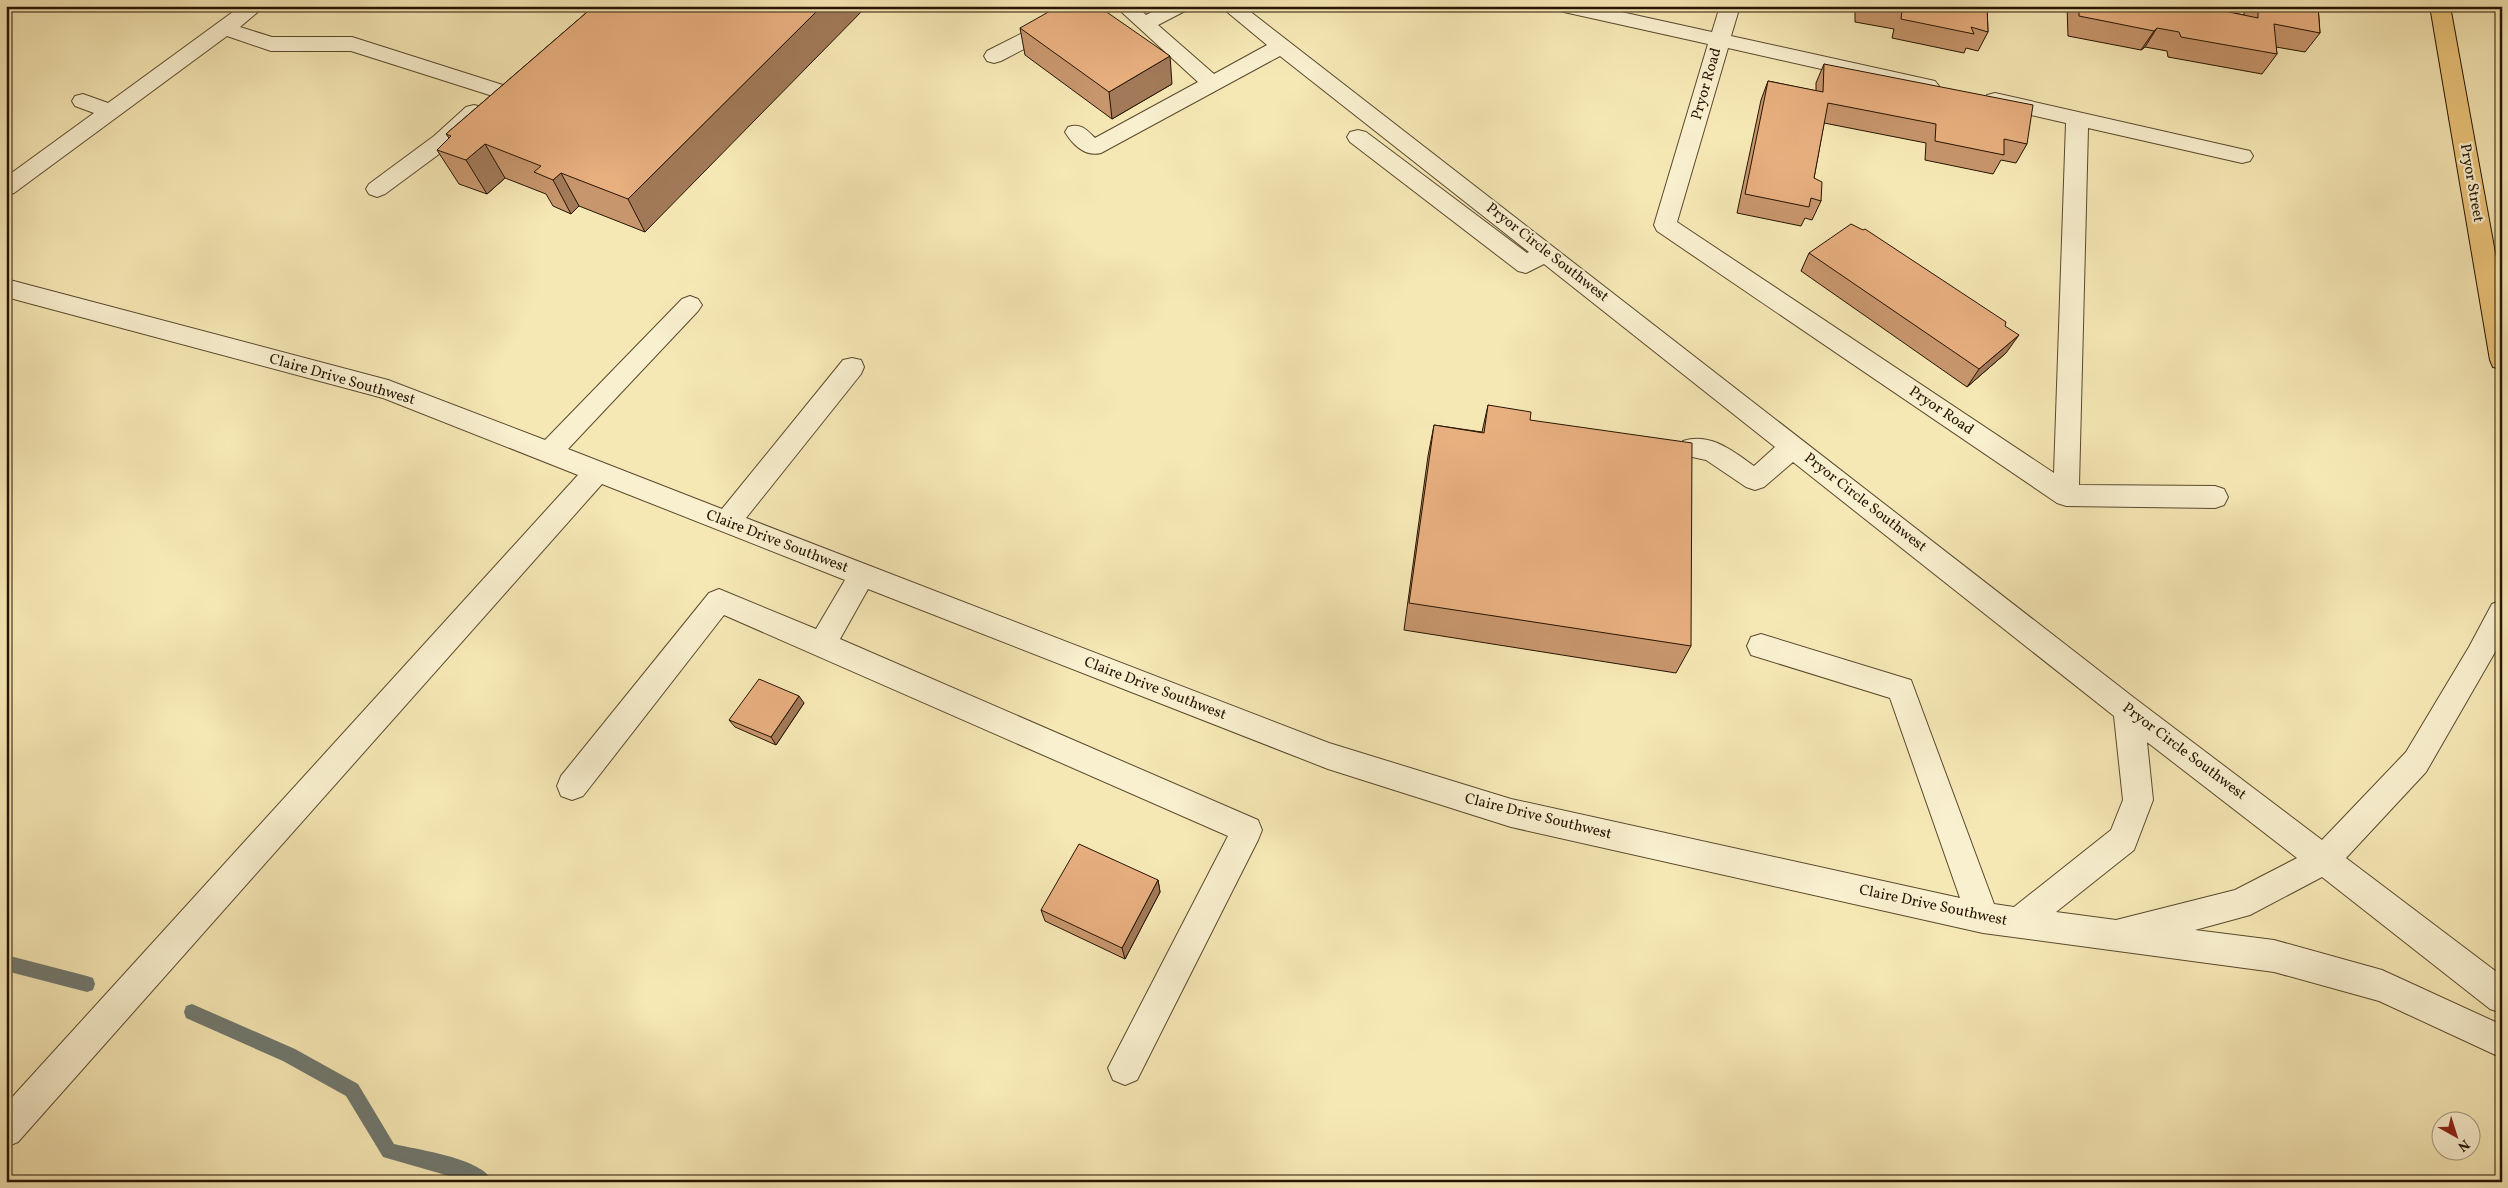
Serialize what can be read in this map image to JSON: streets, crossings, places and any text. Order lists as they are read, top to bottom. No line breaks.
{"streets":{"main road":["Pryor Street"],"street":["Pryor Road","Pryor Circle Southwest","Claire Drive Southwest"]},"crossings":[["Pryor Circle Southwest","Claire Drive Southwest"]],"north":"bottom right"}
